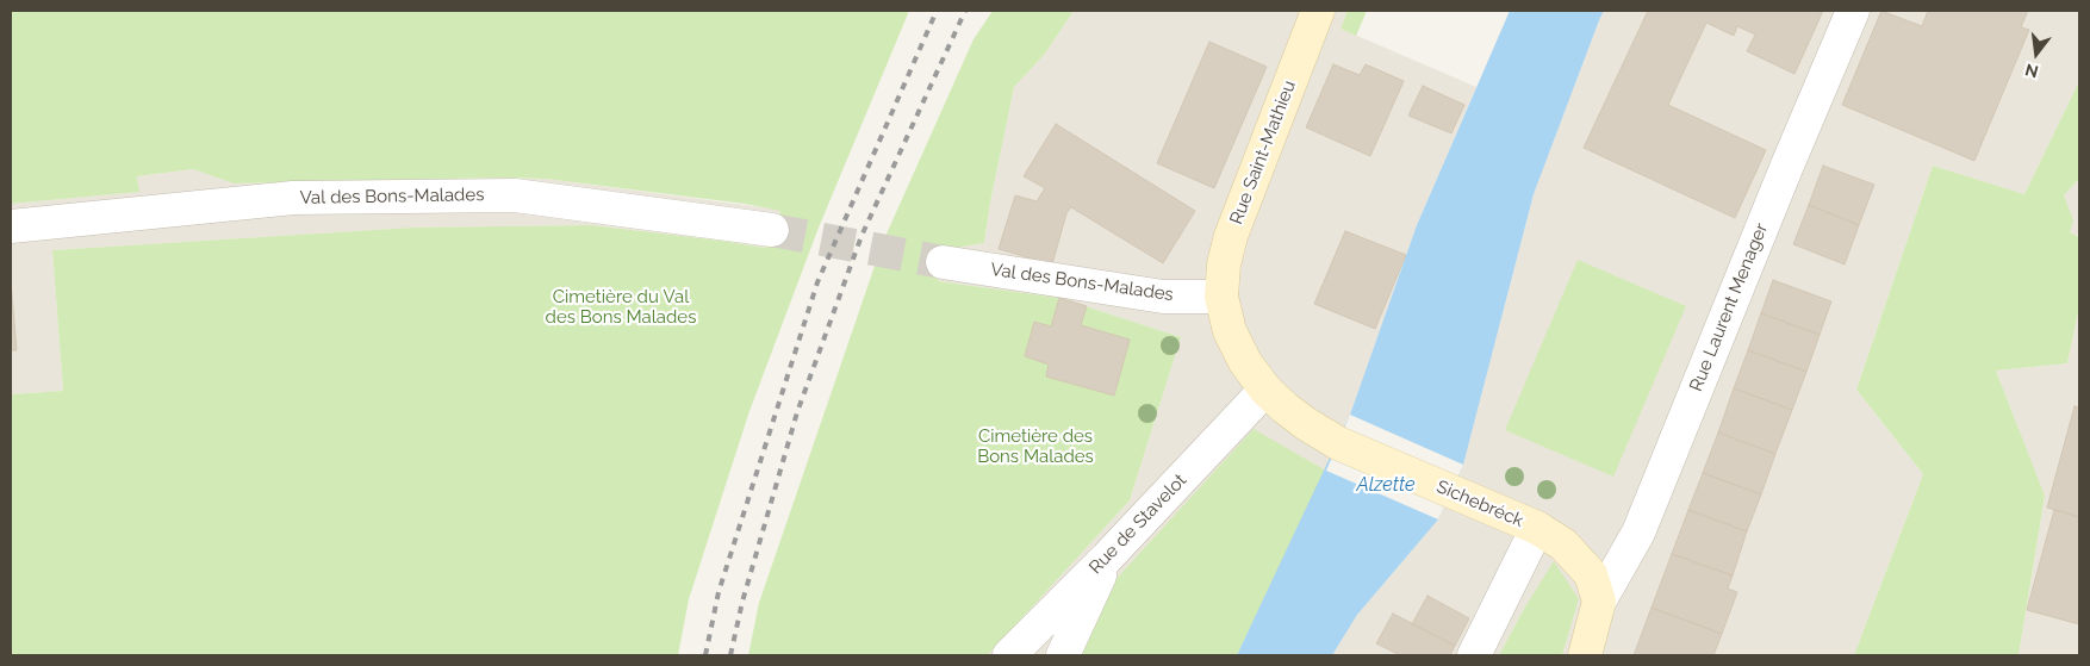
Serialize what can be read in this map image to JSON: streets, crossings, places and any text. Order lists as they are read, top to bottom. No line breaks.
{"streets":{"main road":["Rue Saint-Mathieu","Rue Laurent Menager","Sichebréck"],"street":["Val des Bons-Malades","Rue de Stavelot"]},"crossings":[["Rue Saint-Mathieu","Val des Bons-Malades"],["Rue Saint-Mathieu","Sichebréck"],["Val des Bons-Malades","Sichebréck"],["Sichebréck","Rue de Stavelot"]],"water":["Alzette"],"parks":["Cimetière du Val des Bons Malades","Cimetière des Bons Malades"],"north":"bottom"}
